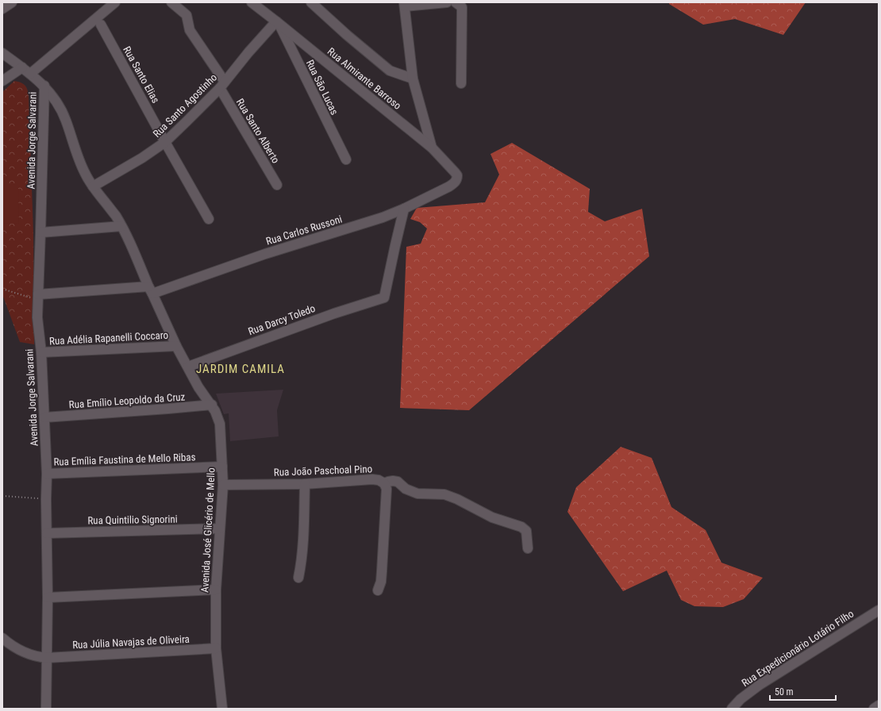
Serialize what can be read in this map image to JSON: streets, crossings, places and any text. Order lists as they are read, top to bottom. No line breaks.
{"streets":{"street":["Rua Santo Elias","Rua Almirante Barroso","Rua São Lucas","Rua Santo Agostinho","Rua Santo Alberto","Avenida Jorge Salvarani","Rua Carlos Russoni","Rua Darcy Toledo","Rua Adélia Rapanelli Coccaro","Rua Emílio Leopoldo da Cruz","Rua Emília Faustina de Mello Ribas","Rua João Paschoal Pino","Rua Quintilio Signorini","Avenida José Glicério de Mello","Rua Júlia Navajas de Oliveira","Rua Expedicionário Lotário Filho"]},"crossings":[["Rua Santo Elias","Rua Santo Agostinho"],["Rua Almirante Barroso","Rua São Lucas"],["Rua Almirante Barroso","Rua Santo Agostinho"],["Rua Almirante Barroso","Rua Carlos Russoni"],["Rua São Lucas","Rua Santo Agostinho"],["Rua Santo Agostinho","Rua Santo Alberto"],["Rua Santo Agostinho","Avenida José Glicério de Mello"],["Avenida Jorge Salvarani","Rua Carlos Russoni"],["Avenida Jorge Salvarani","Rua Adélia Rapanelli Coccaro"],["Avenida Jorge Salvarani","Rua Emílio Leopoldo da Cruz"],["Avenida Jorge Salvarani","Rua Emília Faustina de Mello Ribas"],["Avenida Jorge Salvarani","Rua Quintilio Signorini"],["Avenida Jorge Salvarani","Avenida José Glicério de Mello"],["Avenida Jorge Salvarani","Rua Júlia Navajas de Oliveira"],["Rua Carlos Russoni","Rua Darcy Toledo"],["Rua Carlos Russoni","Avenida José Glicério de Mello"],["Rua Darcy Toledo","Avenida José Glicério de Mello"],["Rua Adélia Rapanelli Coccaro","Avenida José Glicério de Mello"],["Rua Emílio Leopoldo da Cruz","Avenida José Glicério de Mello"],["Rua Emília Faustina de Mello Ribas","Avenida José Glicério de Mello"],["Rua João Paschoal Pino","Avenida José Glicério de Mello"],["Rua Quintilio Signorini","Avenida José Glicério de Mello"],["Avenida José Glicério de Mello","Rua Júlia Navajas de Oliveira"]],"districts":["JARDIM CAMILA"],"scale_bar":"50 m"}
